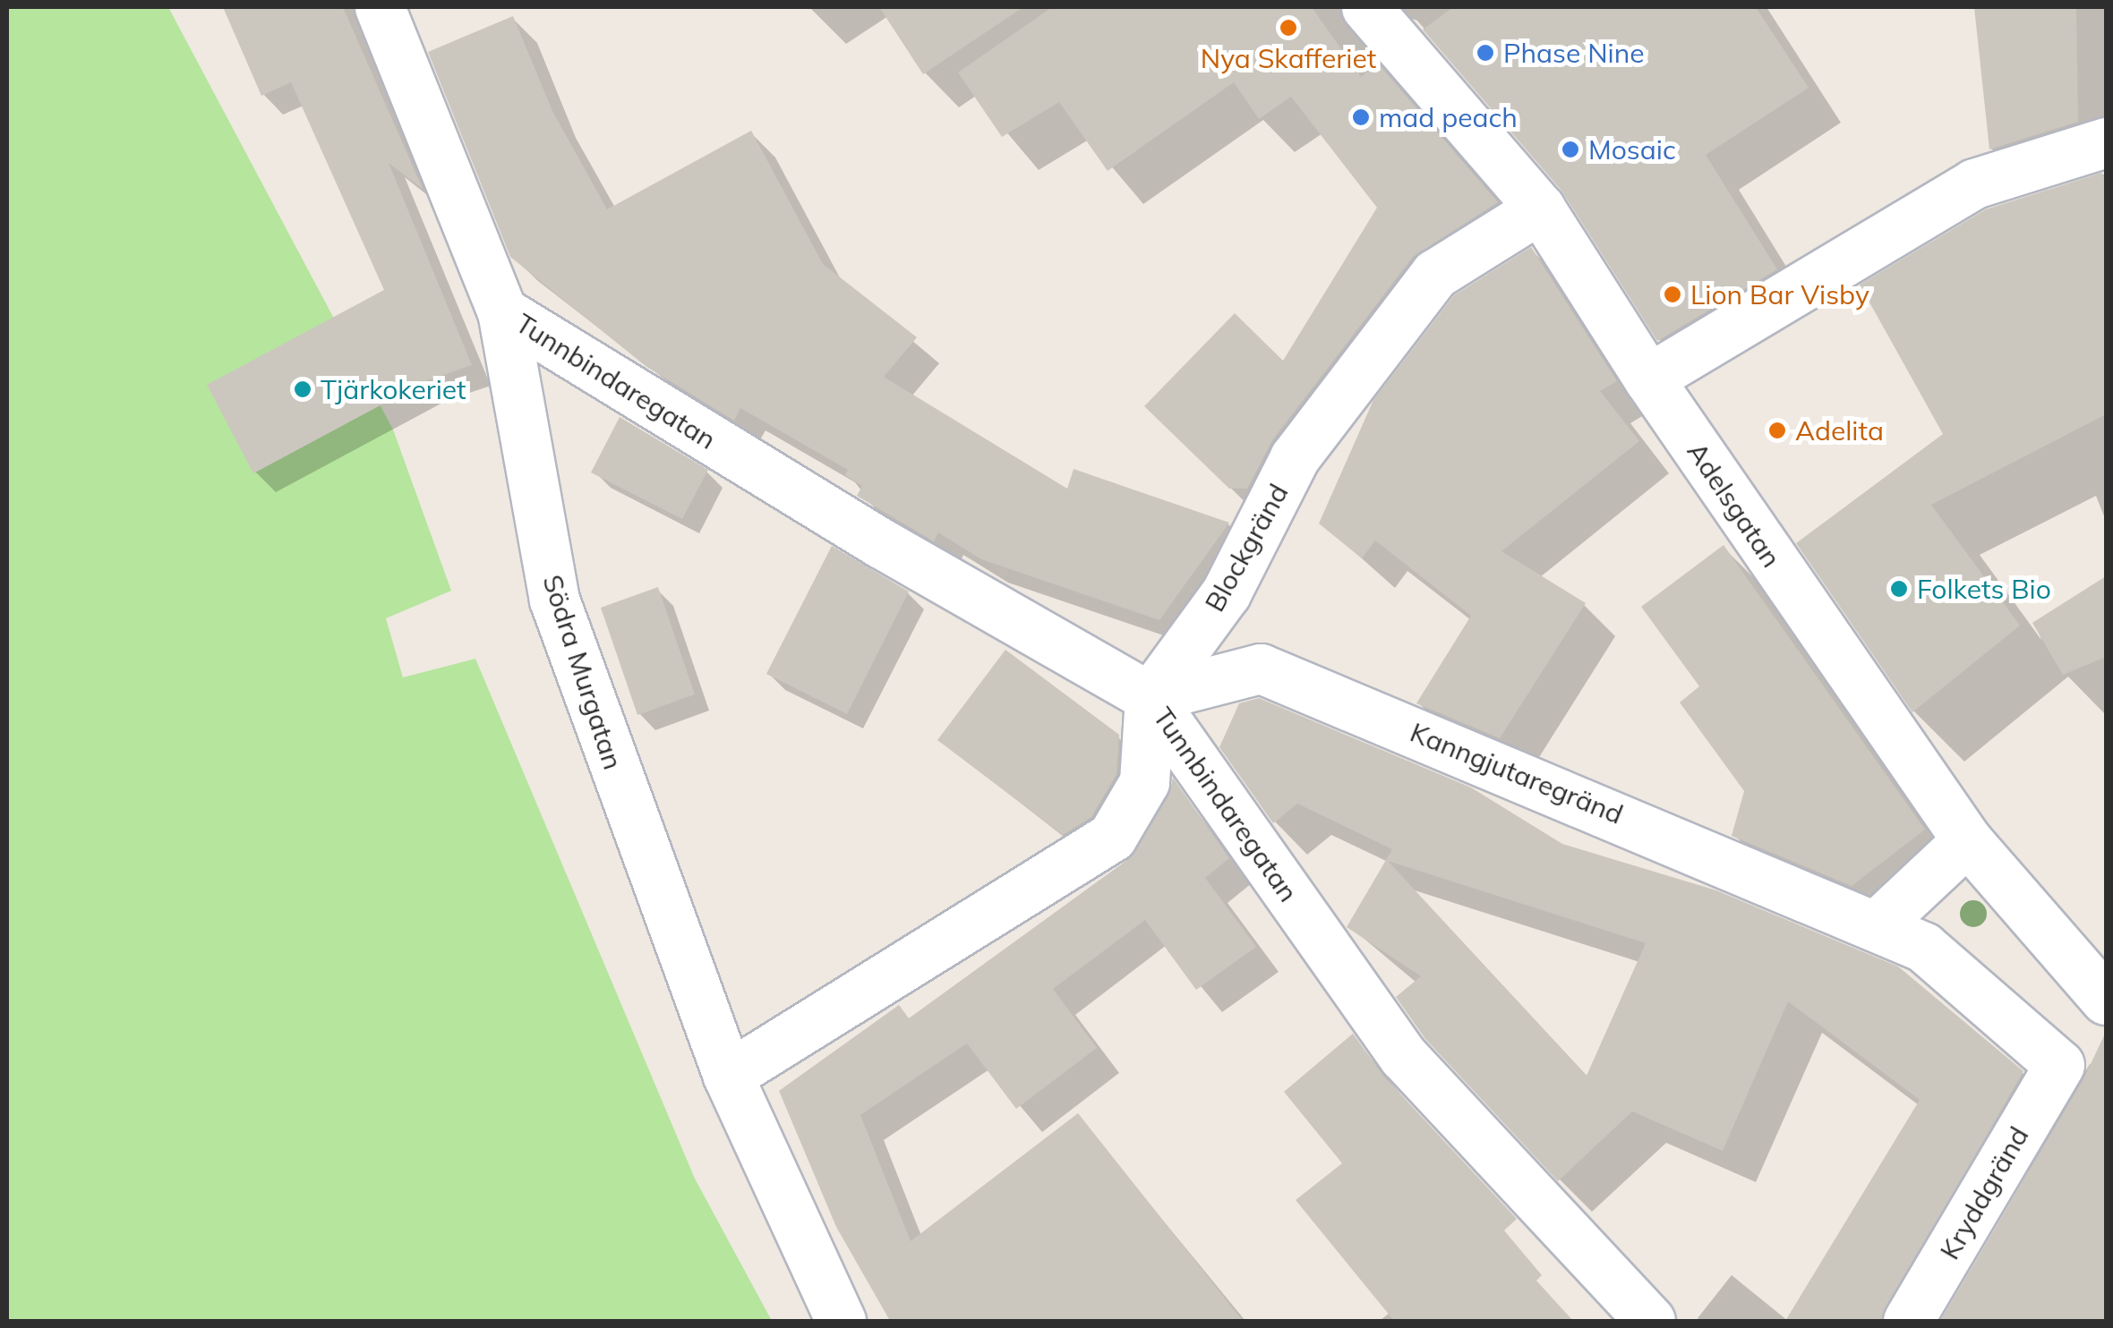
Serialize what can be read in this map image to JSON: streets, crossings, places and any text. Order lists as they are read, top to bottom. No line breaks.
{"streets":{"street":["Tunnbindaregatan","Adelsgatan","Blockgränd","Södra Murgatan","Kanngjutaregränd","Kryddgränd"]},"crossings":[["Tunnbindaregatan","Blockgränd"],["Tunnbindaregatan","Södra Murgatan"],["Tunnbindaregatan","Kanngjutaregränd"],["Adelsgatan","Blockgränd"],["Blockgränd","Kanngjutaregränd"],["Kanngjutaregränd","Kryddgränd"]],"places":["Nya Skafferiet","Phase Nine","mad peach","Mosaic","Lion Bar Visby","Tjärkokeriet","Adelita","Folkets Bio"]}
